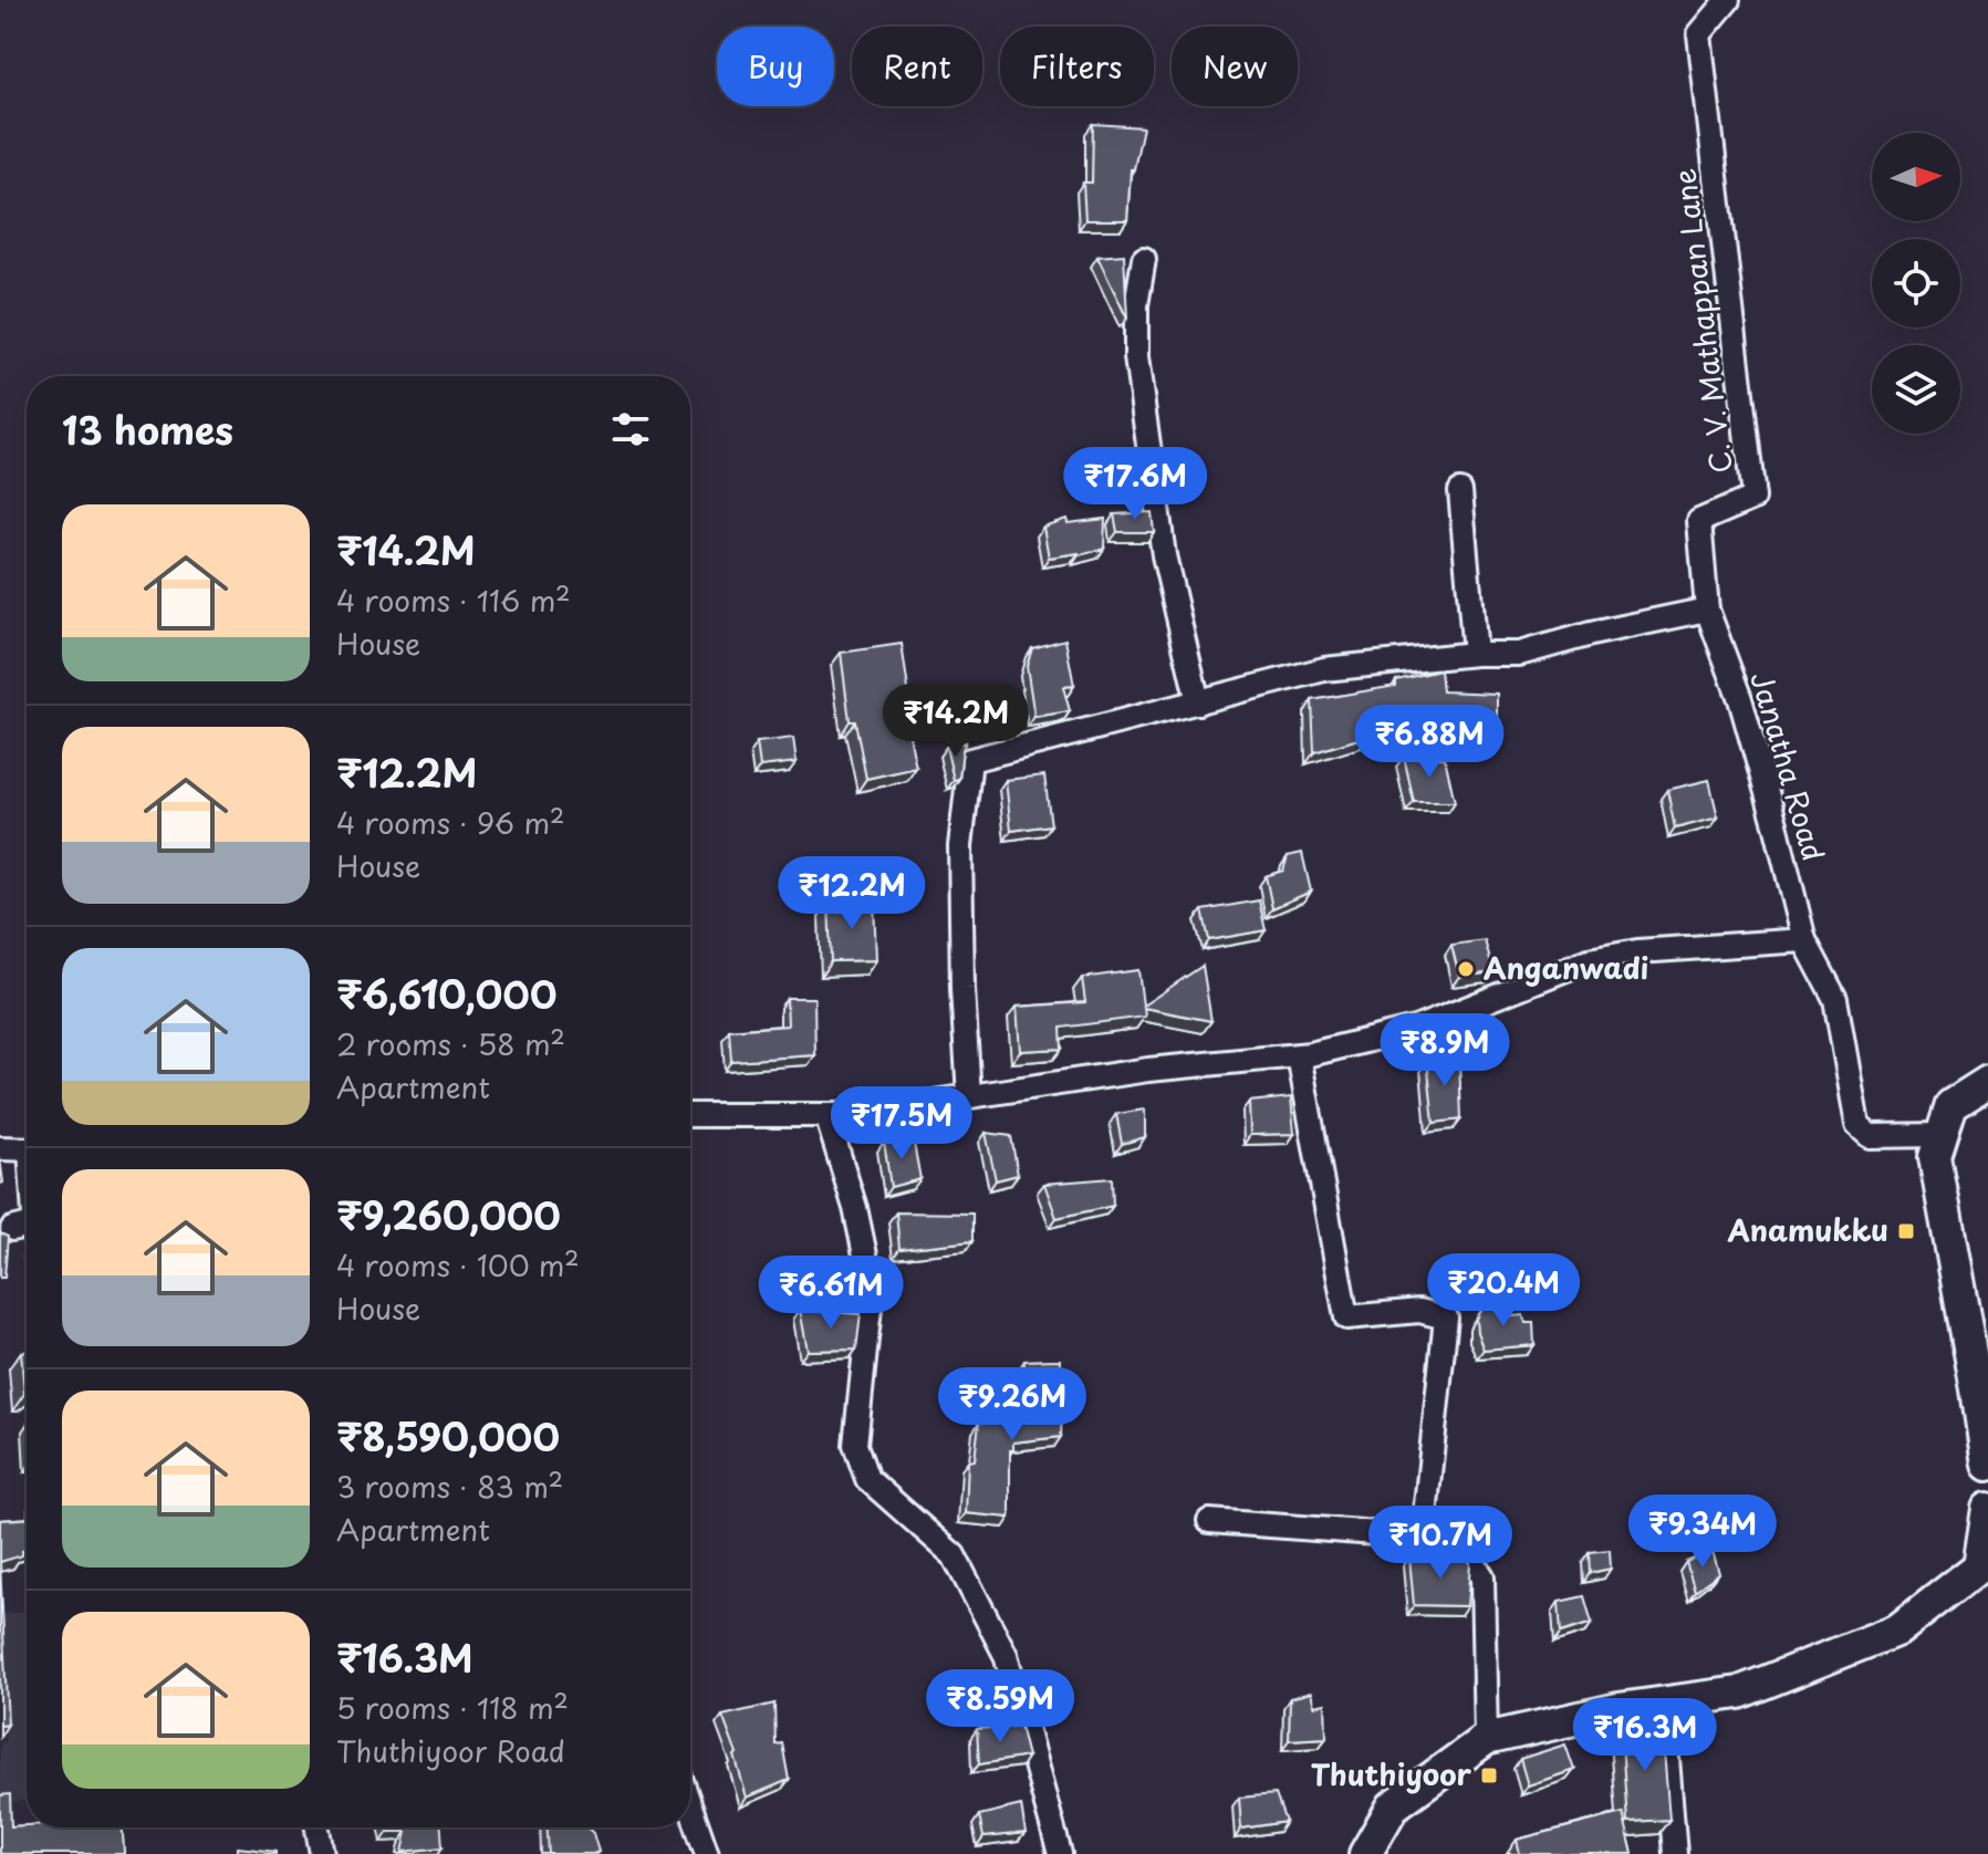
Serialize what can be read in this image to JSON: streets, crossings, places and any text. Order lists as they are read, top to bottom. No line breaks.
{"streets":{"street":["C. V. Mathappan Lane","Janatha Road"]},"crossings":[["C. V. Mathappan Lane","Janatha Road"]],"places":{"other":["Anganwadi"],"transit":["Anamukku","Thuthiyoor"]},"north":"right","page":{"chip":["Buy","Rent","Filters","New"],"heading":"13 homes","price":["₹17.6M","₹14.2M","₹6.88M","₹12.2M","₹8.9M","₹17.5M","₹20.4M","₹6.61M","₹9.26M","₹9.34M","₹10.7M","₹8.59M","₹16.3M"],"list":[{"name":"₹14.2M","note":"4 rooms · 116 m² · House"},{"name":"₹12.2M","note":"4 rooms · 96 m² · House"},{"name":"₹6,610,000","note":"2 rooms · 58 m² · Apartment"},{"name":"₹9,260,000","note":"4 rooms · 100 m² · House"},{"name":"₹8,590,000","note":"3 rooms · 83 m² · Apartment"},{"name":"₹16.3M","note":"5 rooms · 118 m² · Thuthiyoor Road"}]}}
